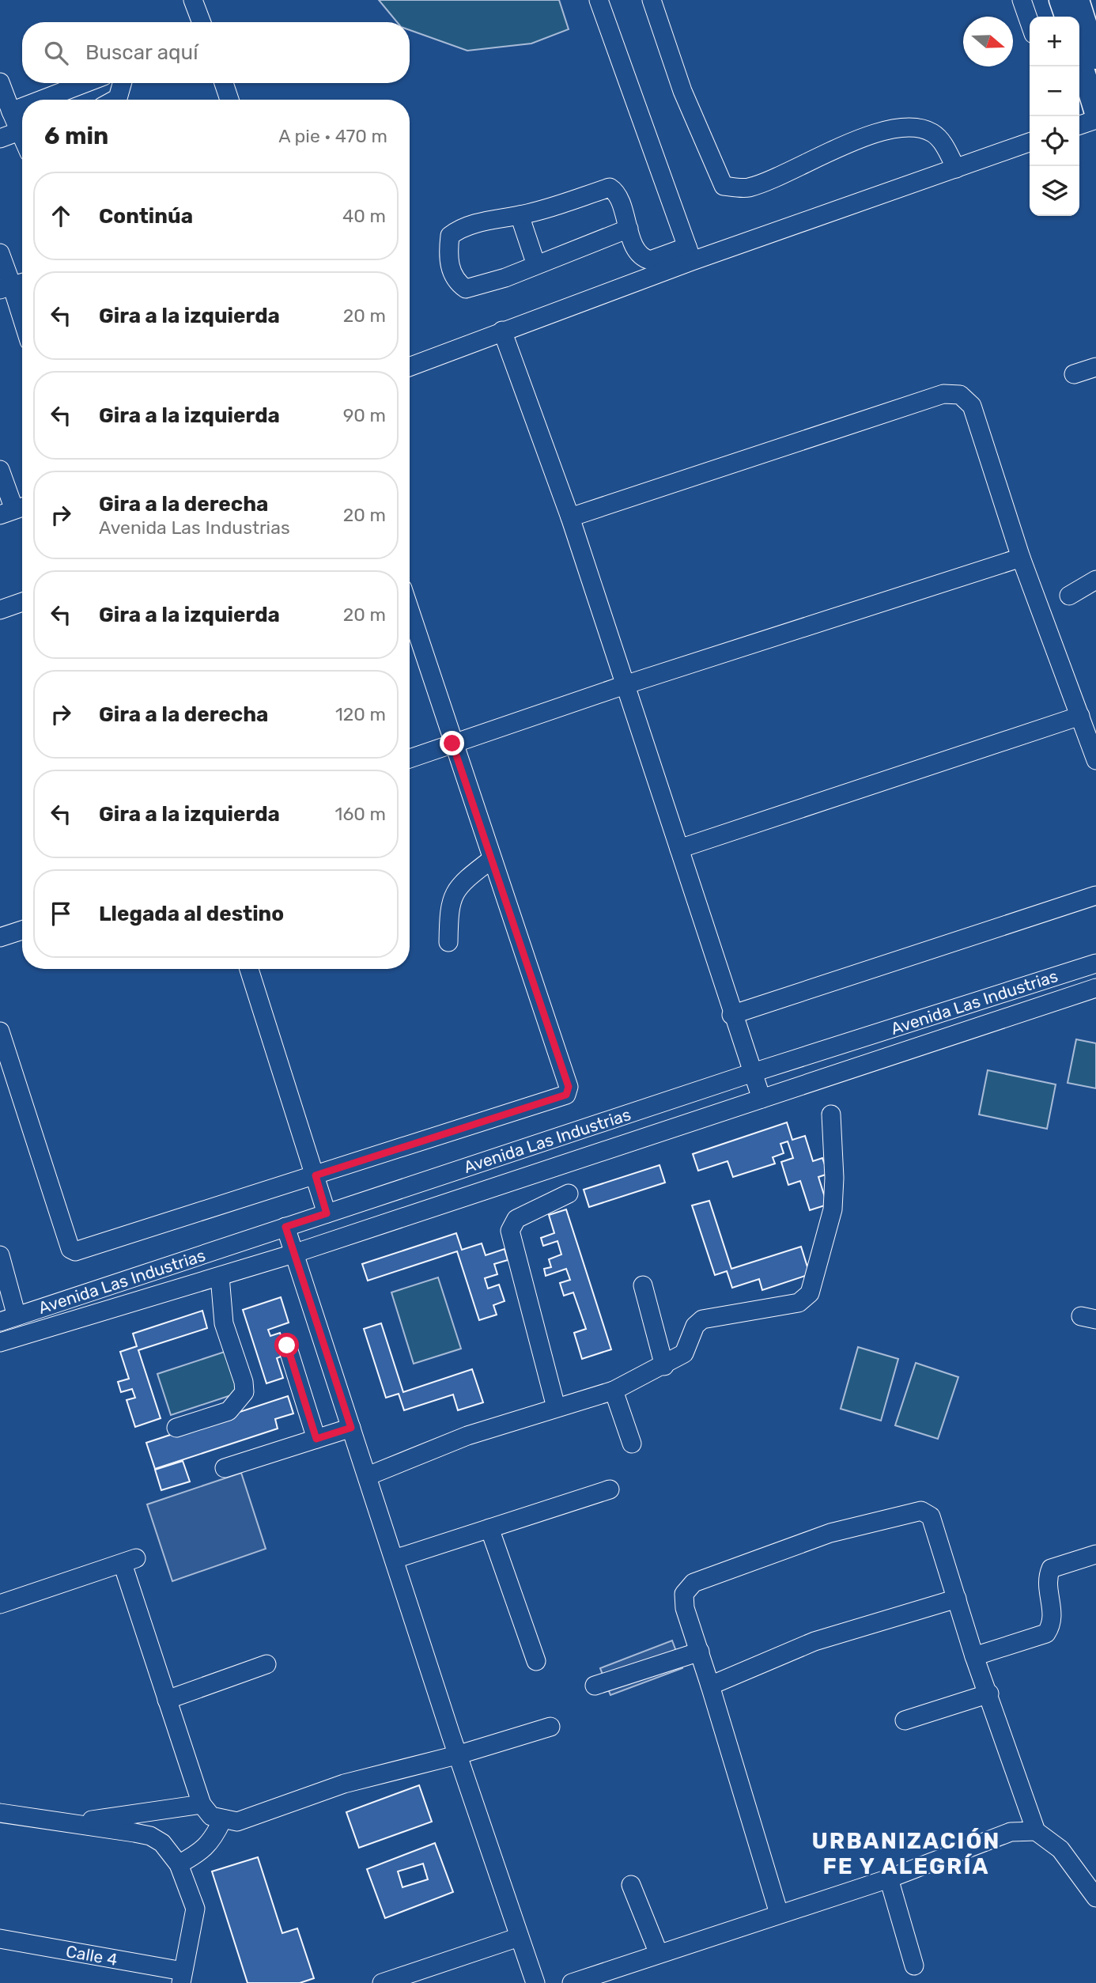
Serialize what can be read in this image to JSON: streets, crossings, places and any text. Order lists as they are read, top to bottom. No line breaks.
{"streets":{"street":["Avenida Las Industrias","Calle 4"]},"districts":["URBANIZACIÓN FE Y ALEGRÍA"],"north":"right","page":{"map_buttons":["+","−"],"search":"Buscar aquí","heading":["6 min","A pie · 470 m"],"list":[["Continúa","40 m"],["Gira a la izquierda","20 m"],["Gira a la izquierda","90 m"],["Gira a la derecha","Avenida Las Industrias","20 m"],["Gira a la izquierda","20 m"],["Gira a la derecha","120 m"],["Gira a la izquierda","160 m"],"Llegada al destino"]}}
